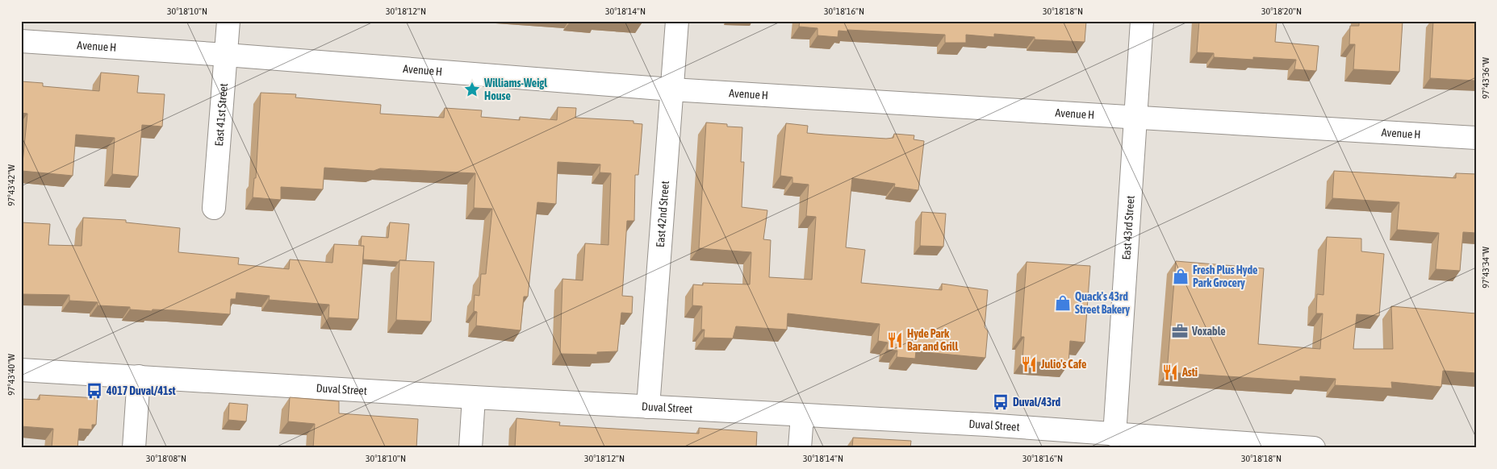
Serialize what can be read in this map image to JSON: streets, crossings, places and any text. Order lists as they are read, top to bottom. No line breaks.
{"streets":{"street":["Avenue H","East 41st Street","East 42nd Street","East 43rd Street","Duval Street"]},"crossings":[["Avenue H","East 41st Street"],["Avenue H","East 42nd Street"],["Avenue H","East 43rd Street"],["East 42nd Street","Duval Street"],["East 43rd Street","Duval Street"]],"places":{"place":["Williams-Weigl House"],"shop":["Fresh Plus Hyde Park Grocery","Quack's 43rd Street Bakery"],"office":["Voxable"],"restaurant":["Hyde Park Bar and Grill","Julio's Cafe","Asti"],"bus stop":["4017 Duval/41st","Duval/43rd"]},"coordinates":["30°18'10\"N","30°18'12\"N","30°18'14\"N","30°18'16\"N","30°18'18\"N","30°18'20\"N","97°43'36\"W","97°43'42\"W","97°43'34\"W","97°43'40\"W","30°18'08\"N"]}
